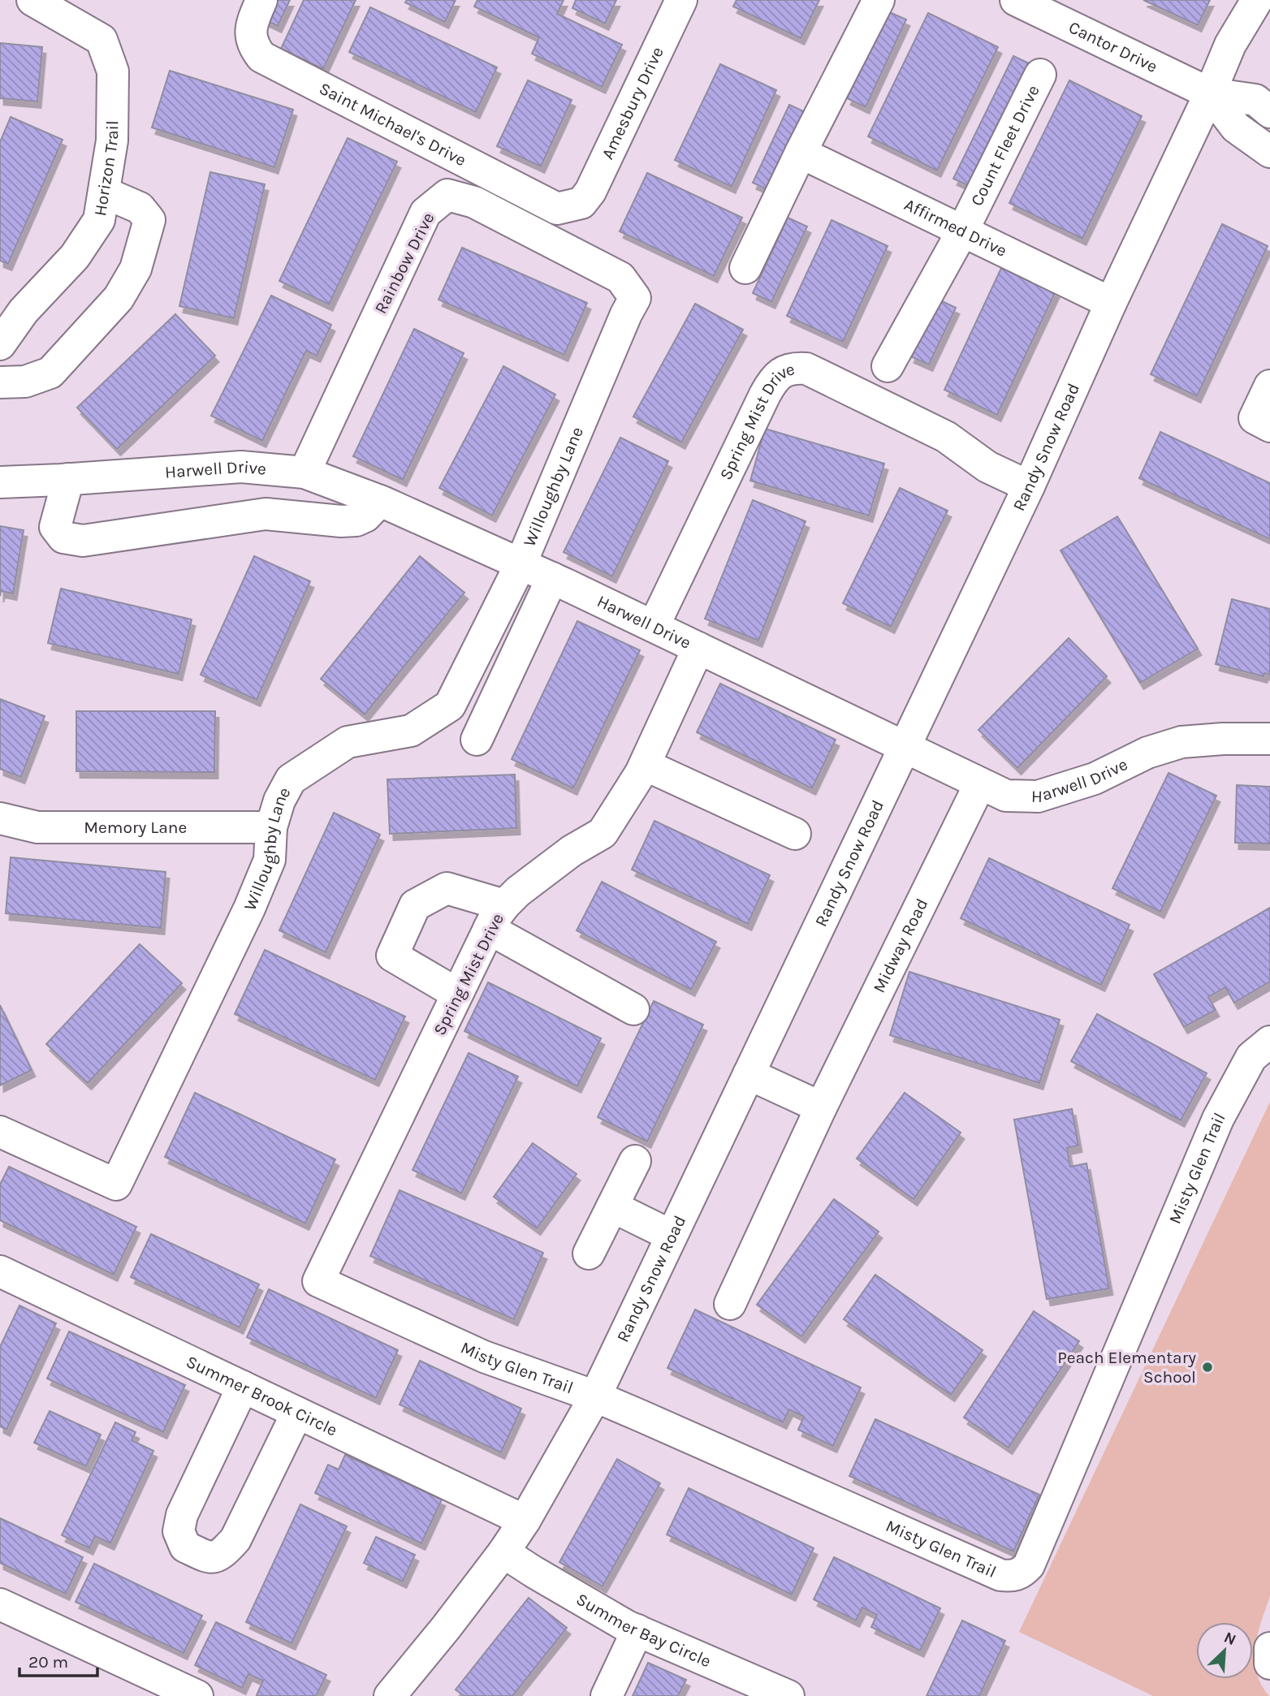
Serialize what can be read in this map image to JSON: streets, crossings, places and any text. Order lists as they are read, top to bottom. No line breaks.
{"streets":{"street":["Cantor Drive","Amesbury Drive","Saint Michael's Drive","Count Fleet Drive","Horizon Trail","Affirmed Drive","Rainbow Drive","Spring Mist Drive","Randy Snow Road","Harwell Drive","Willoughby Lane","Memory Lane","Midway Road","Misty Glen Trail","Summer Brook Circle","Summer Bay Circle"]},"crossings":[["Cantor Drive","Randy Snow Road"],["Amesbury Drive","Saint Michael's Drive"],["Count Fleet Drive","Affirmed Drive"],["Affirmed Drive","Randy Snow Road"],["Rainbow Drive","Harwell Drive"],["Rainbow Drive","Willoughby Lane"],["Spring Mist Drive","Randy Snow Road"],["Spring Mist Drive","Harwell Drive"],["Spring Mist Drive","Misty Glen Trail"],["Randy Snow Road","Harwell Drive"],["Randy Snow Road","Misty Glen Trail"],["Randy Snow Road","Summer Brook Circle"],["Randy Snow Road","Summer Bay Circle"],["Harwell Drive","Willoughby Lane"],["Harwell Drive","Midway Road"],["Willoughby Lane","Memory Lane"]],"places":["Peach Elementary School"],"scale_bar":"20 m","north":"top right"}
